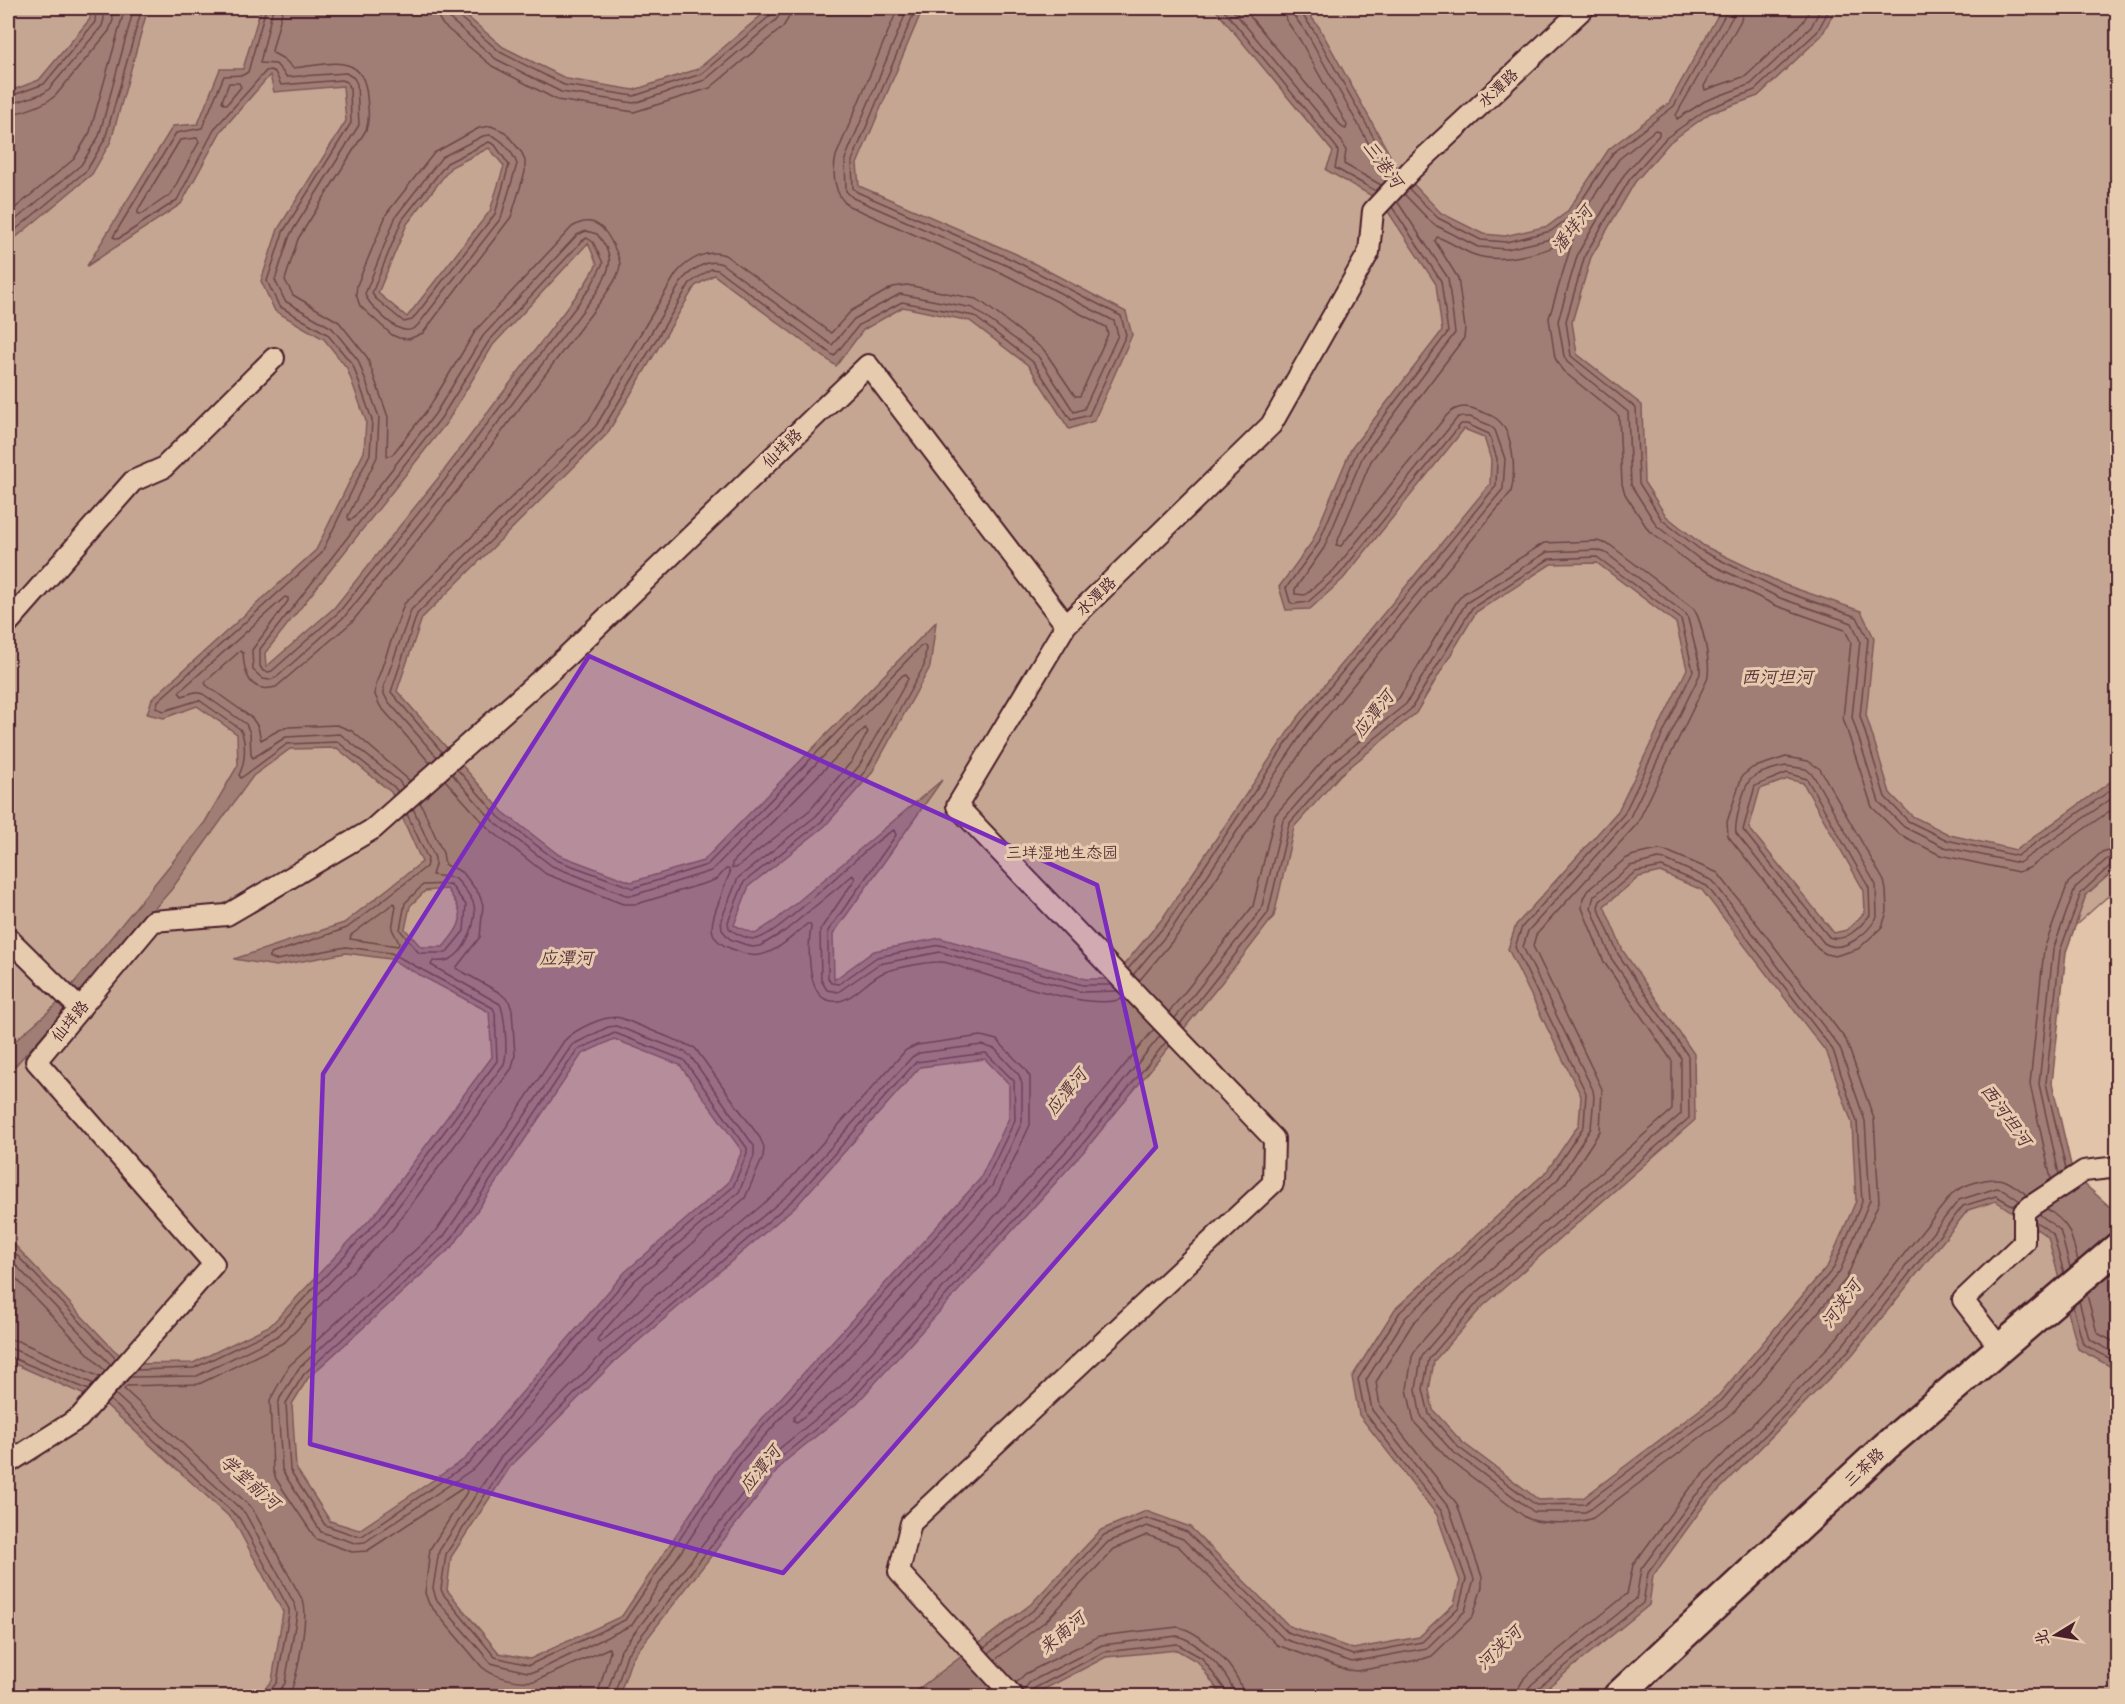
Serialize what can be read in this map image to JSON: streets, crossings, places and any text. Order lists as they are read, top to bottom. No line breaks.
{"streets":{"street":["水潭路","仙垟路","三茶路"]},"crossings":[["水潭路","仙垟路"]],"water":["三港河","潘垟河","西河坦河","应潭河","河浃河","学堂前河","来南河"],"parks":["三垟湿地生态园"],"north":"left"}
